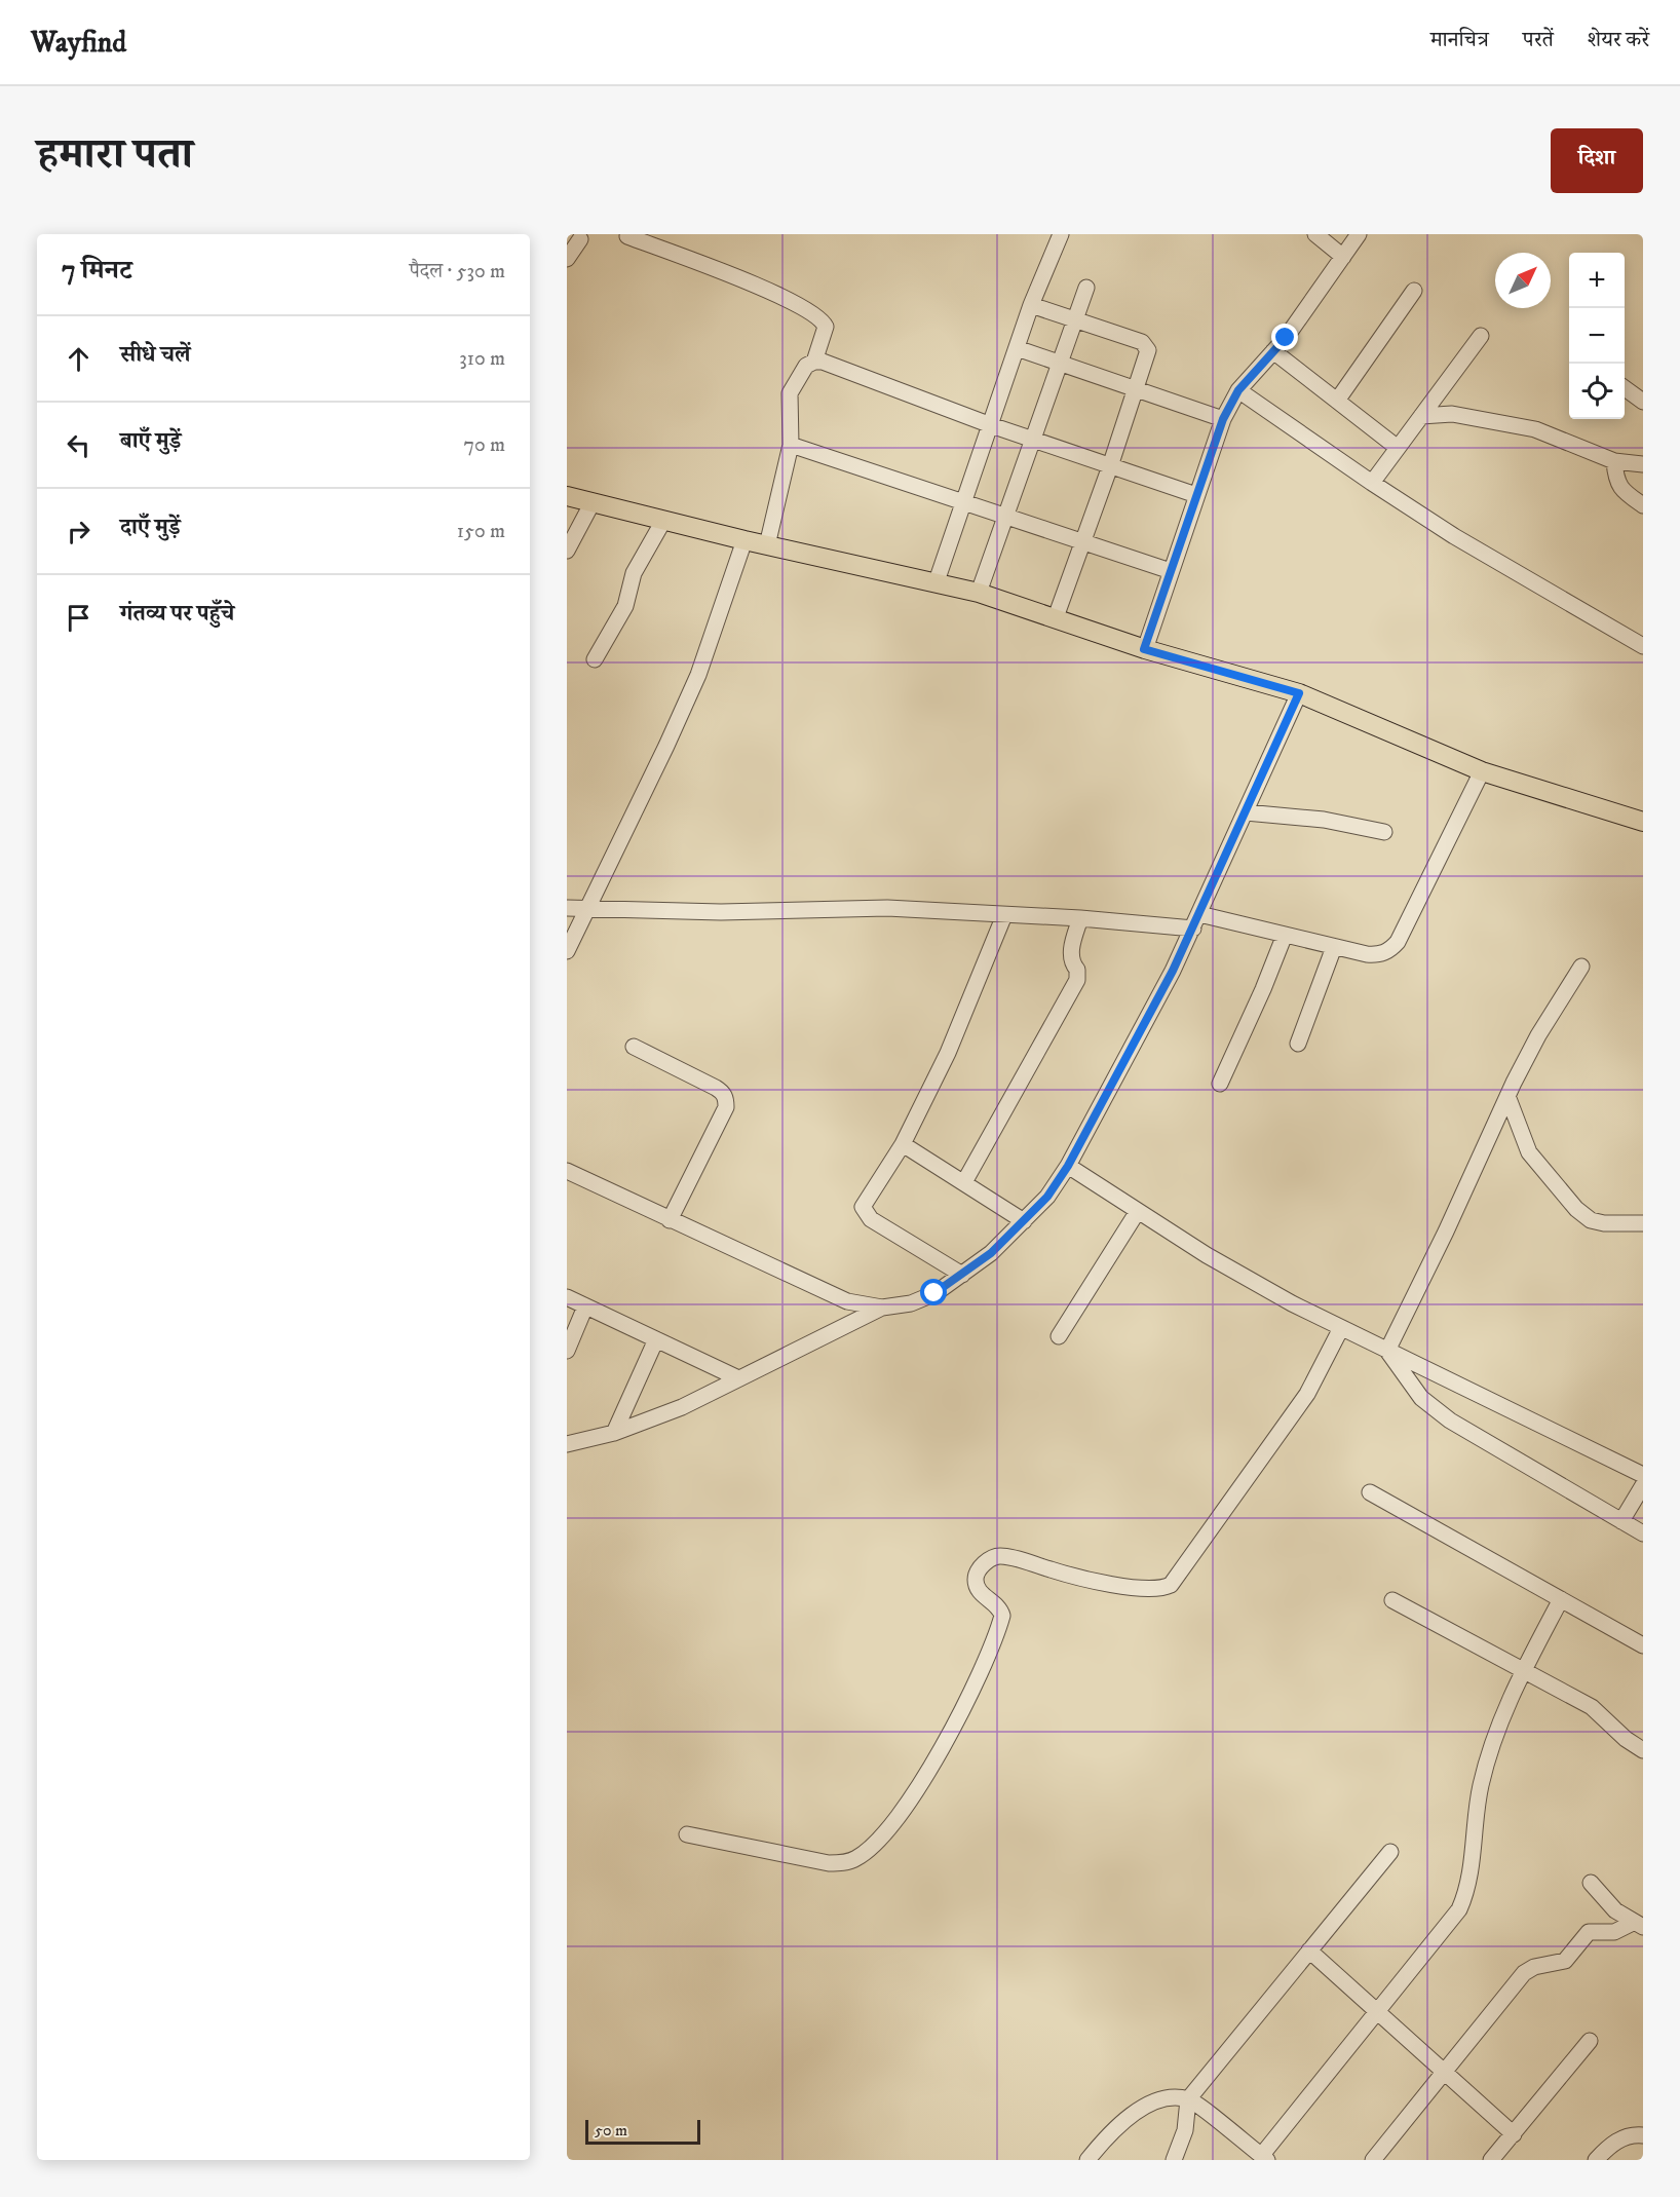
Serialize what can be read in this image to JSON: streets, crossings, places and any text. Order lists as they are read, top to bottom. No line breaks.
{"scale_bar":"50 m","north":"top right","page":{"header":"Wayfind","nav":["मानचित्र","परतें","शेयर करें"],"title":"हमारा पता","buttons":"दिशा","heading":["7 मिनट","पैदल · 530 m"],"map_buttons":["+","−"],"list":[["सीधे चलें","310 m"],["बाएँ मुड़ें","70 m"],["दाएँ मुड़ें","150 m"],"गंतव्य पर पहुँचे"],"scale":"50 m"}}
